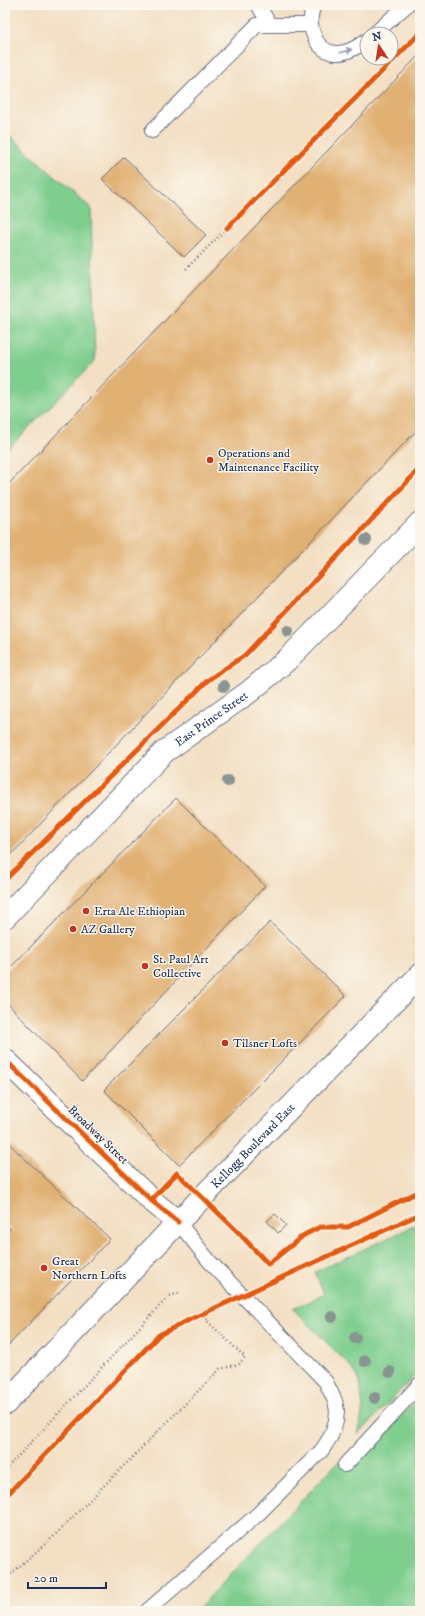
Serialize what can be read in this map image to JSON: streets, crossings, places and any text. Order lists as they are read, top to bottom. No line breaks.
{"streets":{"street":["East Prince Street","Broadway Street","Kellogg Boulevard East"]},"crossings":[["Broadway Street","Kellogg Boulevard East"]],"places":["Operations and Maintenance Facility","Erta Ale Ethiopian","AZ Gallery","St. Paul Art Collective","Tilsner Lofts","Great Northern Lofts"],"scale_bar":"20 m","north":"top"}
